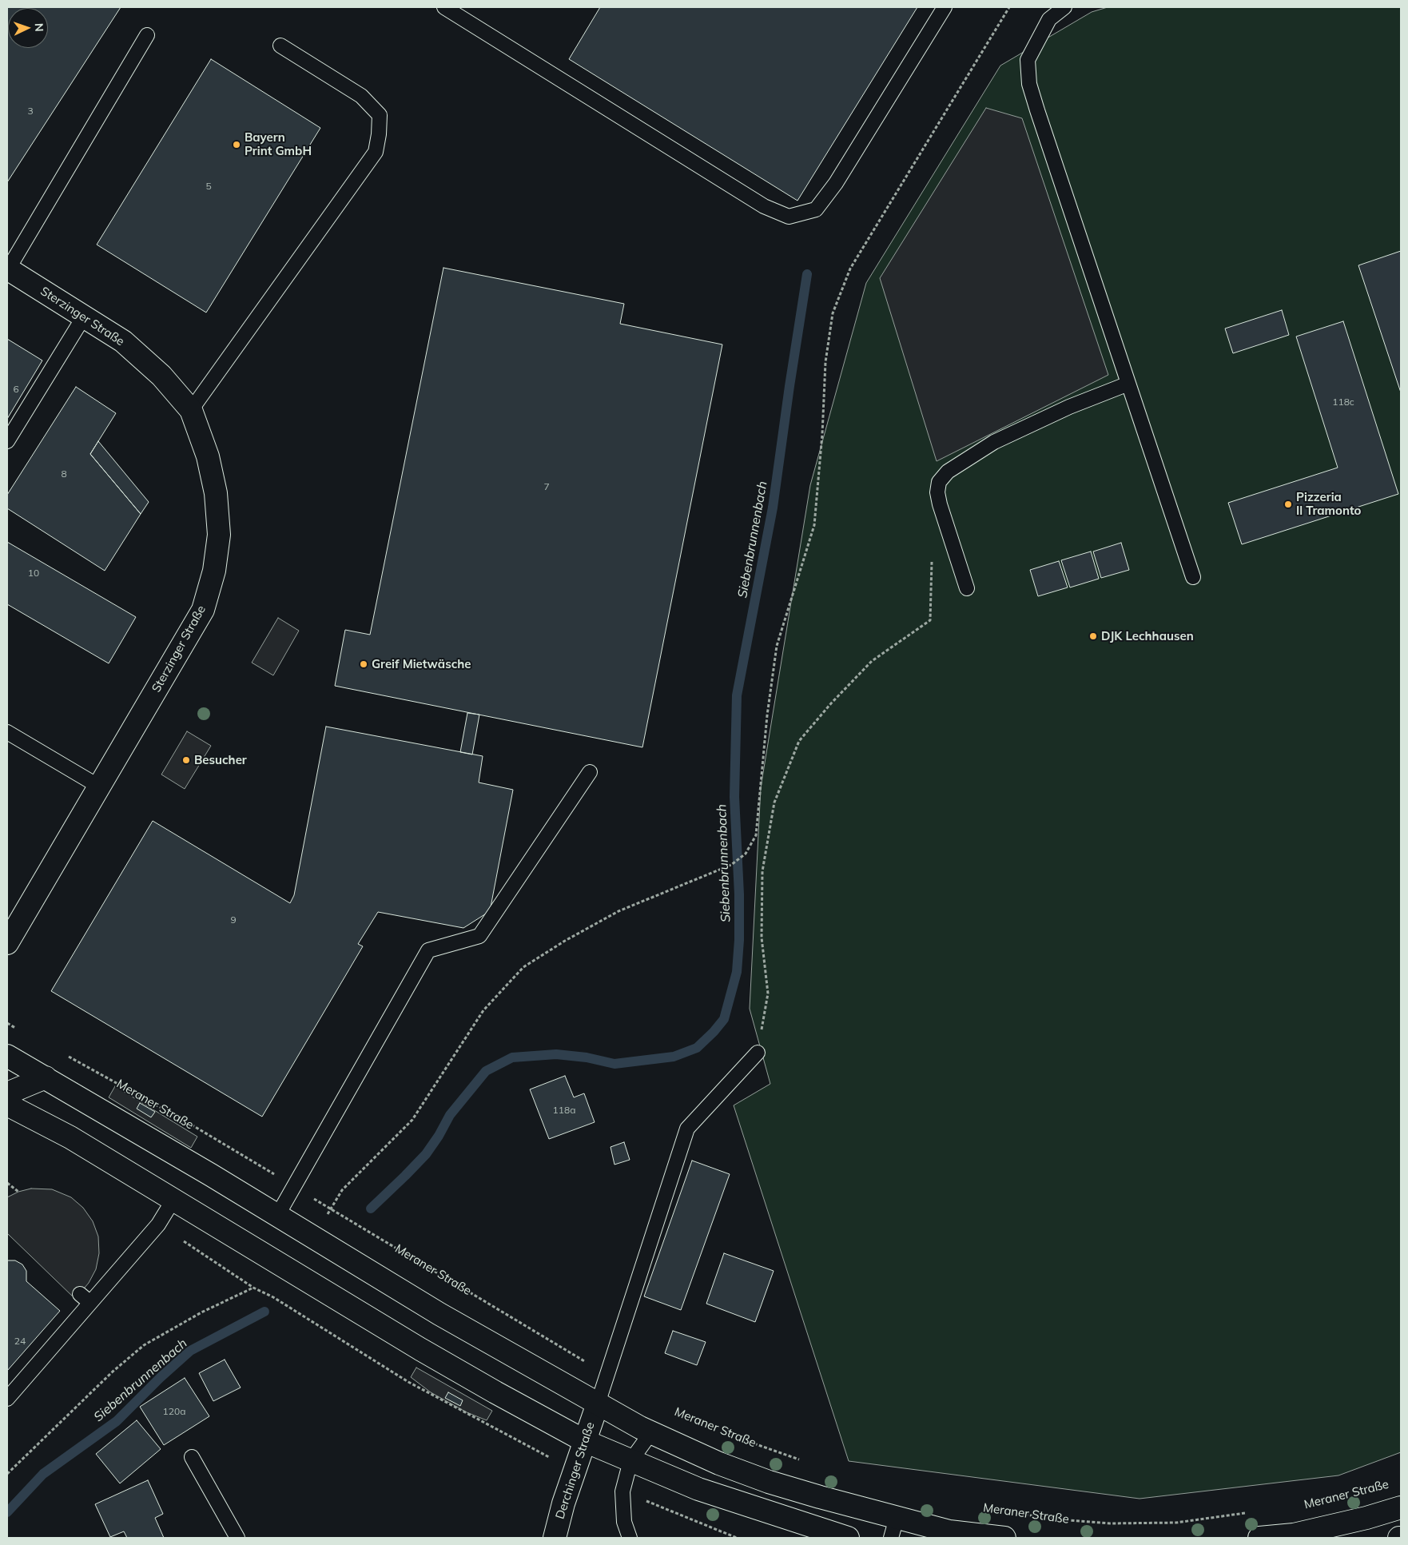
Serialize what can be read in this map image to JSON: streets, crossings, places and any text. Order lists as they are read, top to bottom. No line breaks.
{"streets":{"main road":["Sterzinger Straße","Derchinger Straße"],"path":["Meraner Straße"]},"water":["Siebenbrunnenbach"],"places":["Bayern Print GmbH","Pizzeria Il Tramonto","DJK Lechhausen","Greif Mietwäsche","Besucher"],"house_numbers":["3","5","6","118c","8","7","10","9","118a","24","120a"],"north":"right"}
